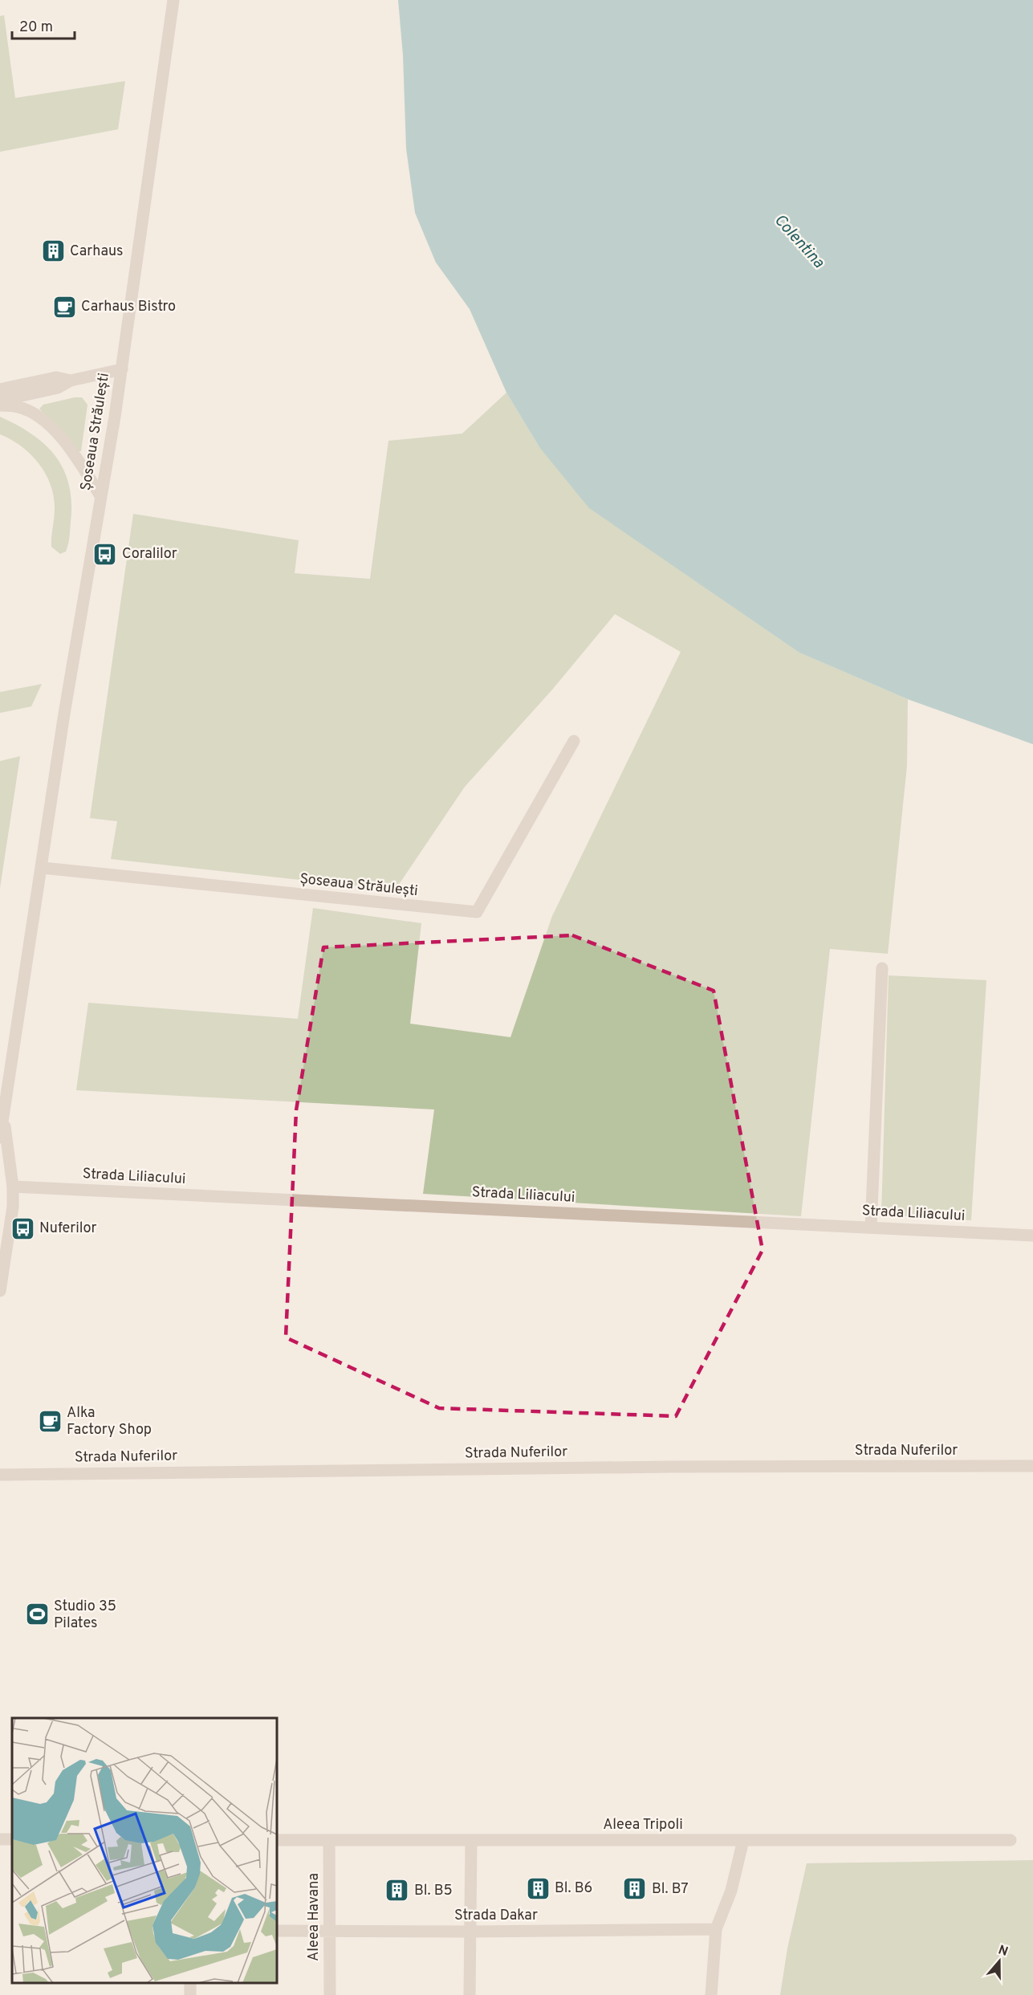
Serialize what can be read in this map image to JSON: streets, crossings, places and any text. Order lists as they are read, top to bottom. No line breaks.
{"streets":{"street":["Șoseaua Străulești","Strada Liliacului","Strada Nuferilor","Aleea Tripoli","Strada Dakar","Aleea Havana"]},"crossings":[["Șoseaua Străulești","Strada Liliacului"],["Aleea Tripoli","Aleea Havana"],["Strada Dakar","Aleea Havana"]],"water":["Colentina"],"places":{"building":["Carhaus","Bl. B6","Bl. B7","Bl. B5"],"cafe":["Carhaus Bistro","Alka Factory Shop"],"bus stop":["Coralilor","Nuferilor"],"sports":["Studio 35 Pilates"]},"scale_bar":"20 m","north":"top"}
